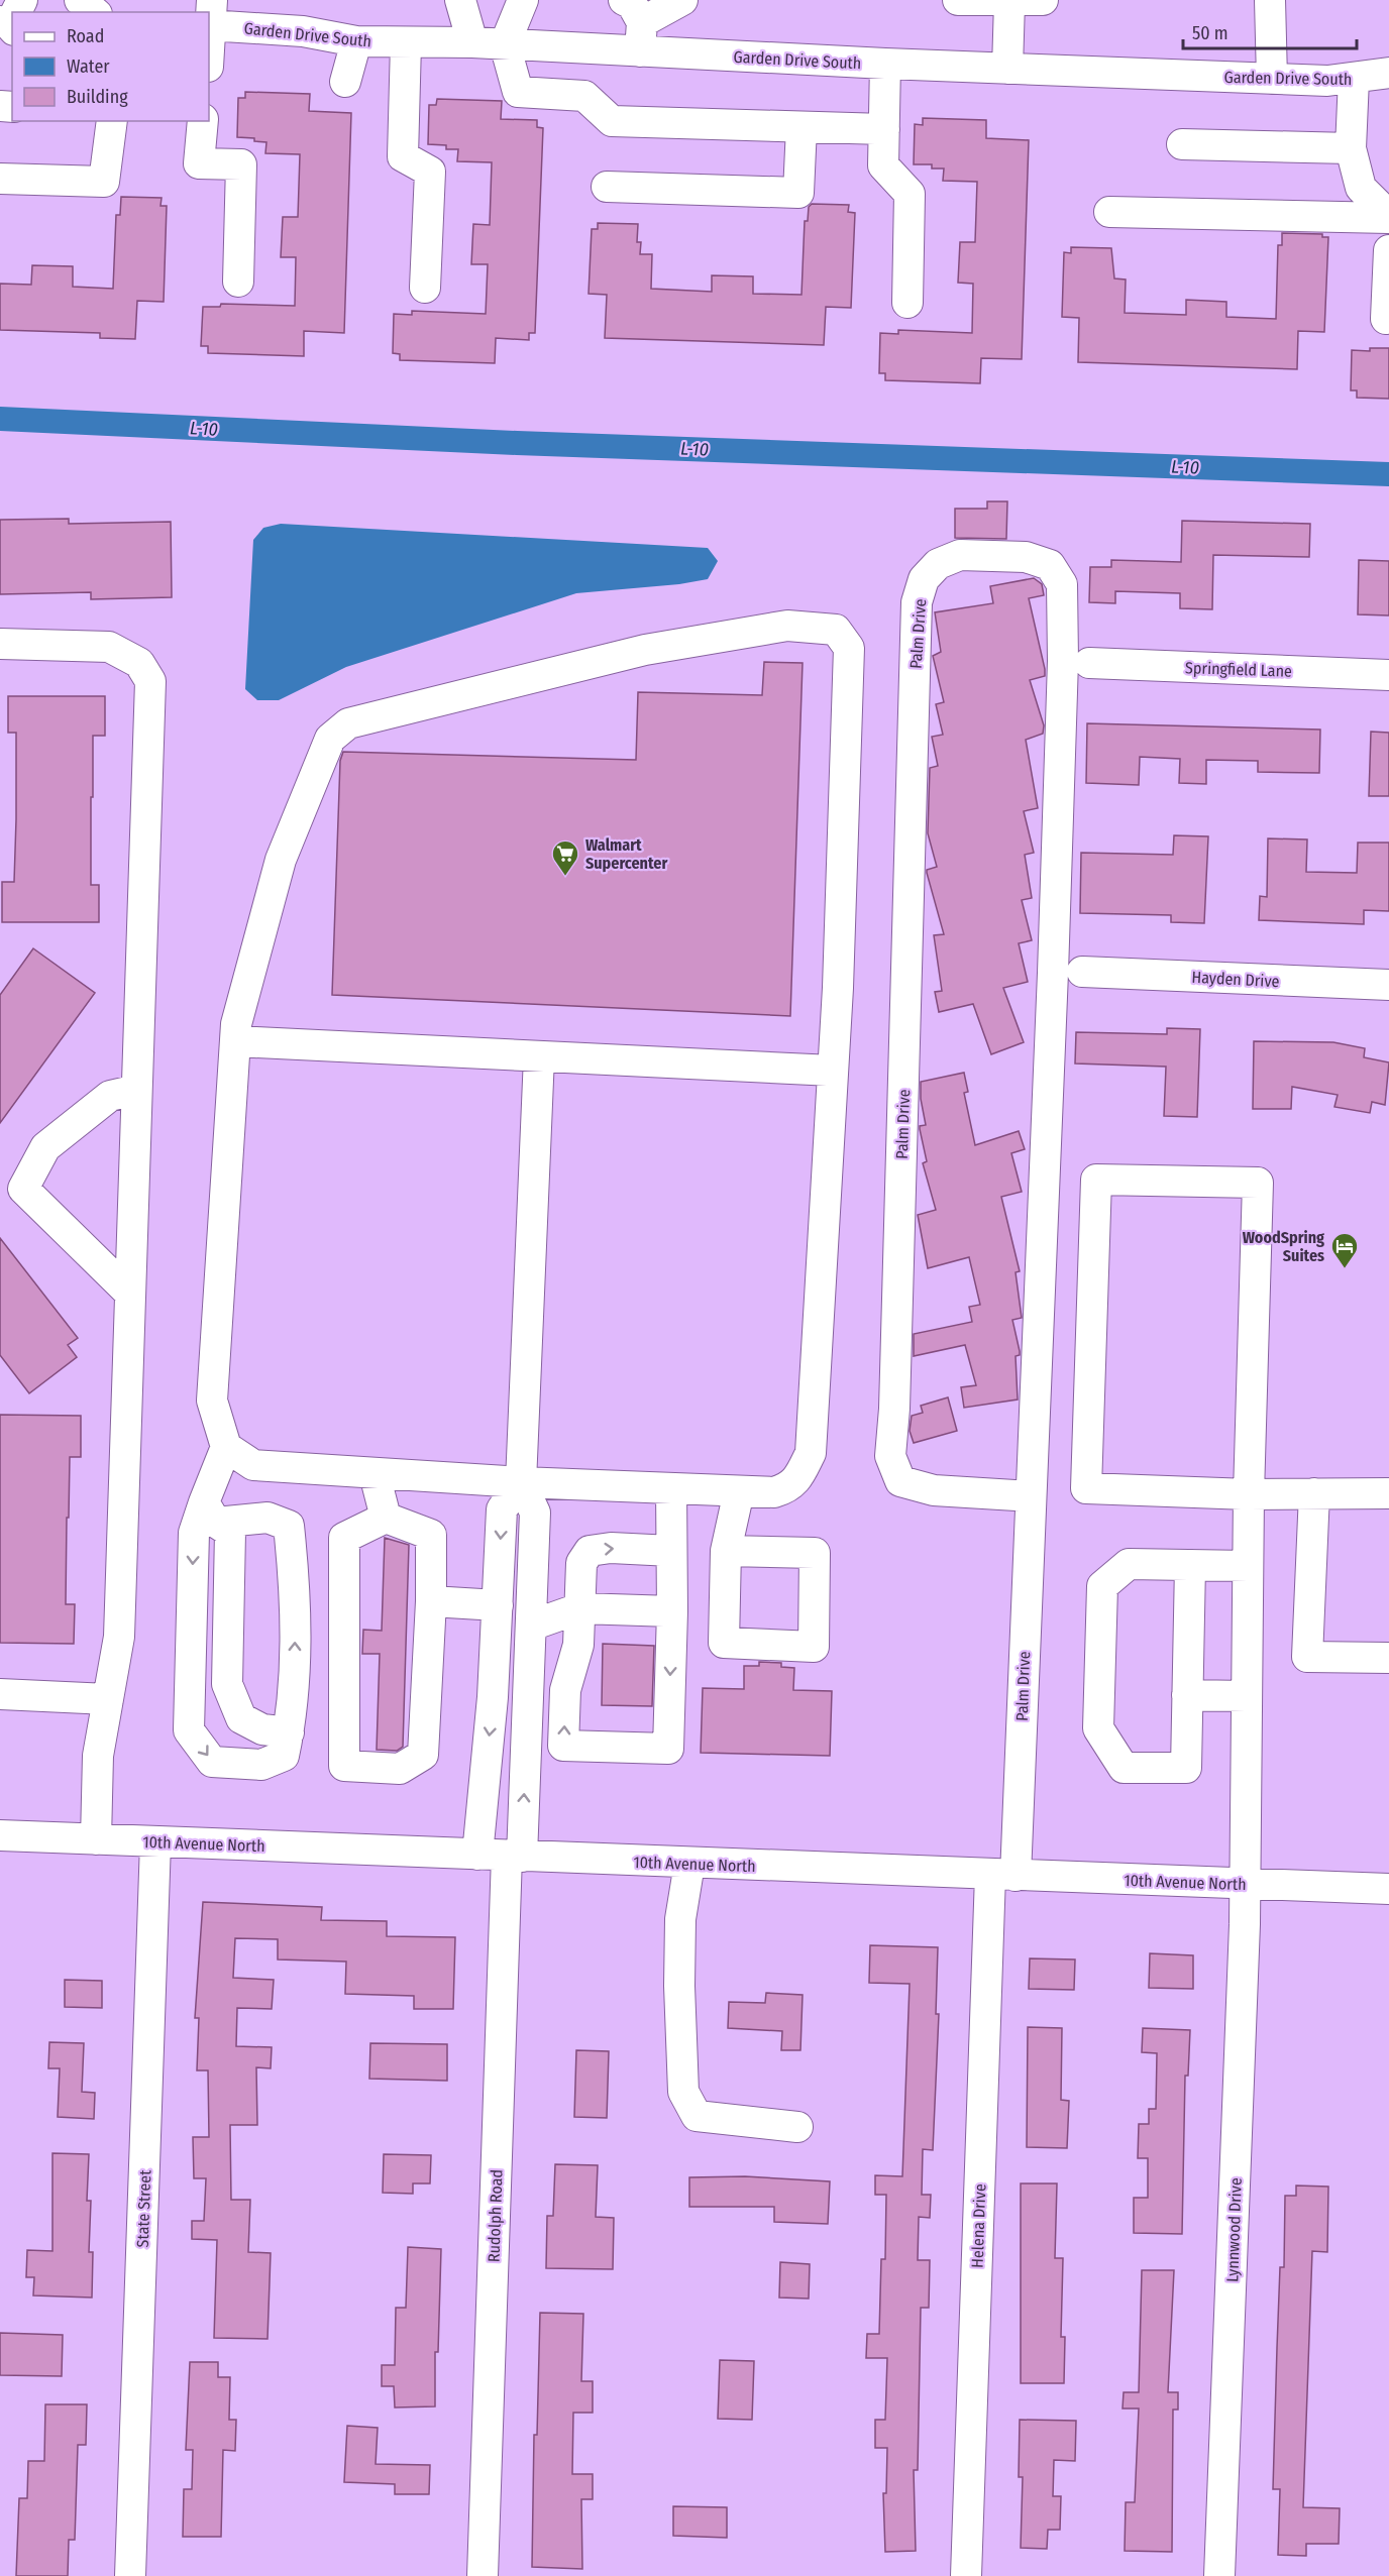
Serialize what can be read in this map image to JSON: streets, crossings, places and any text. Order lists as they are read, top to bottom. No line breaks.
{"streets":{"street":["Garden Drive South","Palm Drive","Springfield Lane","Hayden Drive","10th Avenue North","State Street","Rudolph Road","Helena Drive","Lynnwood Drive"]},"crossings":[["Palm Drive","10th Avenue North"],["Palm Drive","Helena Drive"],["10th Avenue North","State Street"],["10th Avenue North","Rudolph Road"],["10th Avenue North","Helena Drive"],["10th Avenue North","Lynnwood Drive"]],"water":["L-10"],"places":{"supermarket":["Walmart Supercenter"],"hotel":["WoodSpring Suites"]},"legend":["Road","Water","Building"],"scale_bar":"50 m"}
